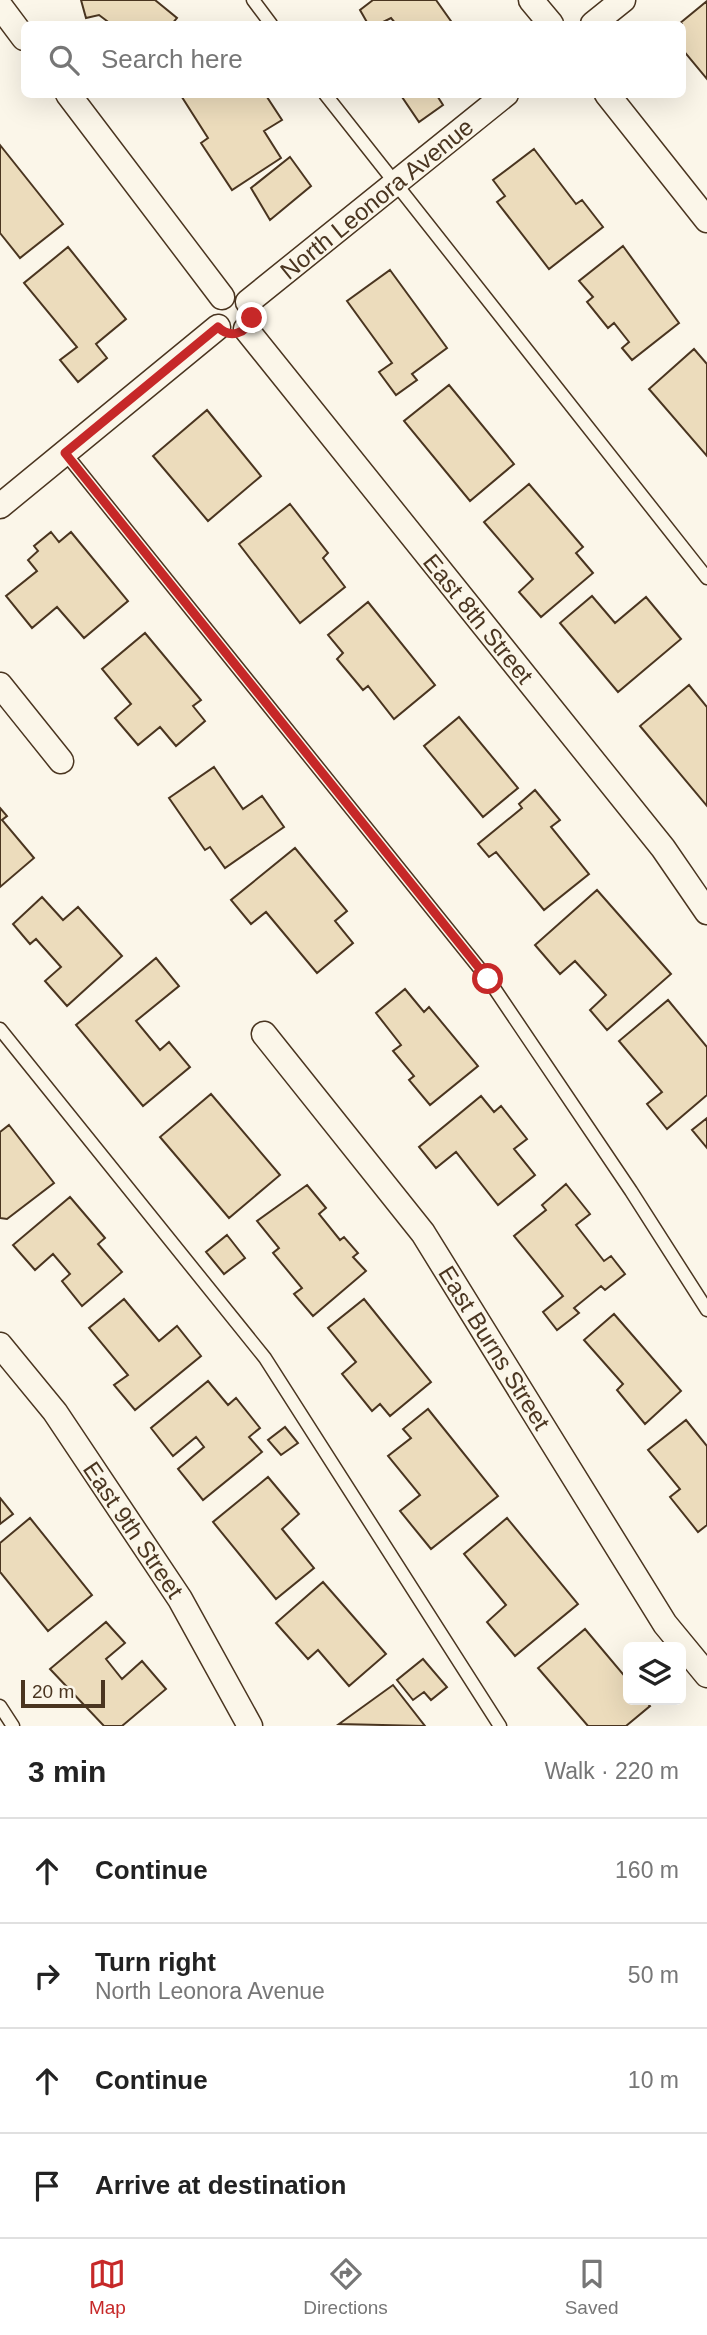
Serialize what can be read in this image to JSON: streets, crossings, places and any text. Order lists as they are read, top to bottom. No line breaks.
{"streets":{"street":["North Leonora Avenue","East 8th Street","East Burns Street","East 9th Street"]},"crossings":[["North Leonora Avenue","East 8th Street"]],"scale_bar":"20 m","page":{"search":"Search here","scale":"20 m","heading":["3 min","Walk · 220 m"],"list":[["Continue","160 m"],["Turn right","North Leonora Avenue","50 m"],["Continue","10 m"],"Arrive at destination"],"nav":["Map","Directions","Saved"]}}
